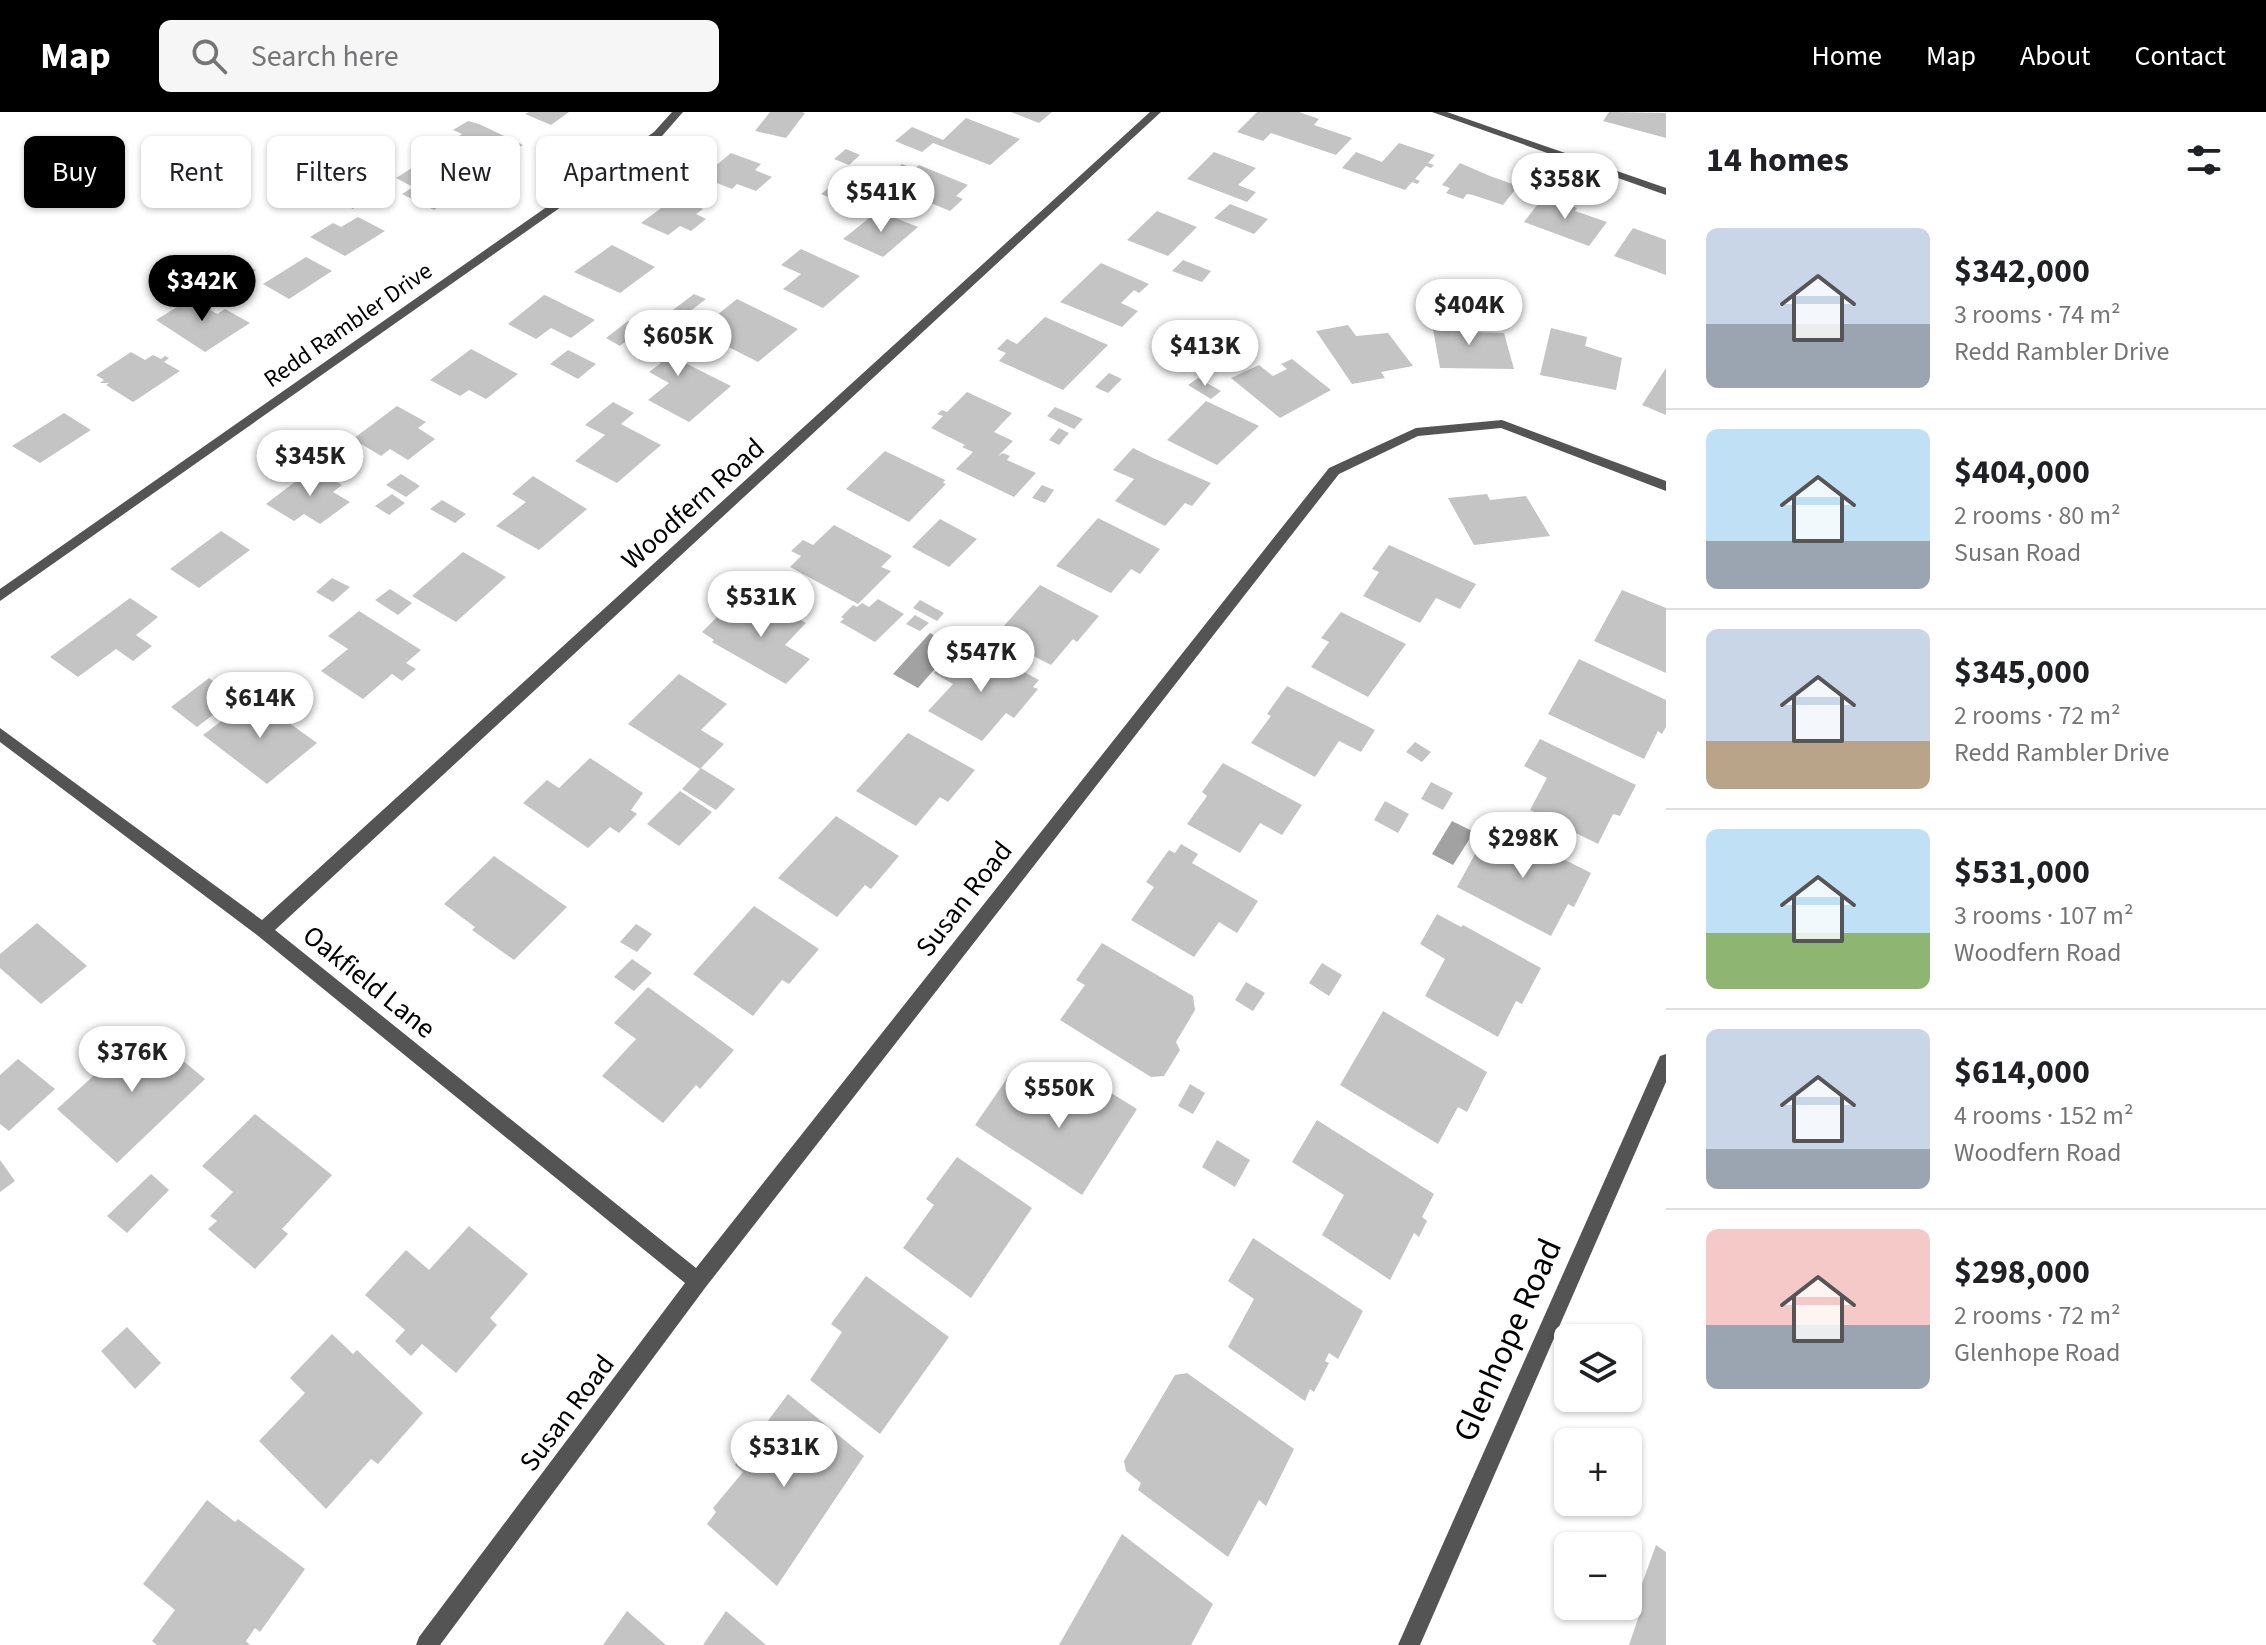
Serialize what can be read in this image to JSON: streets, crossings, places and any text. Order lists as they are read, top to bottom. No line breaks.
{"streets":{"street":["Redd Rambler Drive","Woodfern Road","Susan Road","Oakfield Lane","Glenhope Road"]},"crossings":[["Woodfern Road","Oakfield Lane"],["Susan Road","Oakfield Lane"]],"page":{"header":"Map","search":"Search here","nav":["Home","Map","About","Contact"],"heading":"14 homes","chip":["Buy","Rent","Filters","New","Apartment"],"price":["$358K","$541K","$342K","$404K","$605K","$413K","$345K","$531K","$547K","$614K","$298K","$376K","$550K","$531K"],"list":[{"name":"$342,000","note":"3 rooms · 74 m² · Redd Rambler Drive"},{"name":"$404,000","note":"2 rooms · 80 m² · Susan Road"},{"name":"$345,000","note":"2 rooms · 72 m² · Redd Rambler Drive"},{"name":"$531,000","note":"3 rooms · 107 m² · Woodfern Road"},{"name":"$614,000","note":"4 rooms · 152 m² · Woodfern Road"},{"name":"$298,000","note":"2 rooms · 72 m² · Glenhope Road"}],"map_buttons":["+","−"]}}
